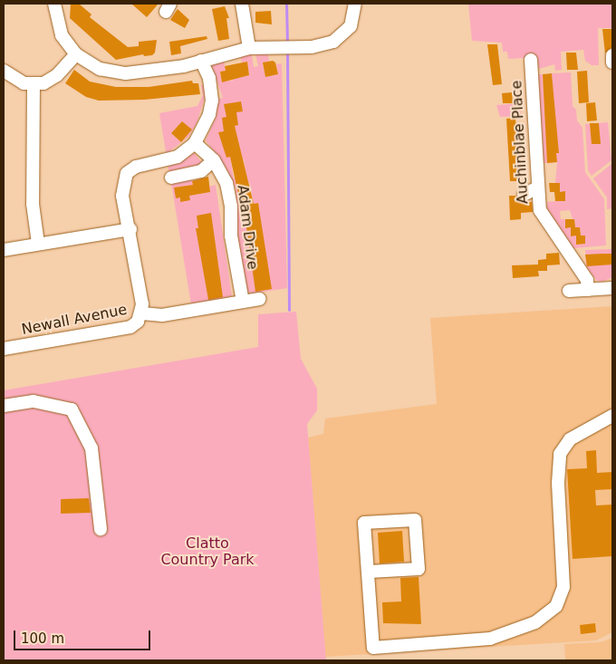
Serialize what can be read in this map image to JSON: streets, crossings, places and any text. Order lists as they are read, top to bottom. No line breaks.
{"streets":{"street":["Auchinblae Place","Adam Drive","Newall Avenue"]},"crossings":[["Adam Drive","Newall Avenue"]],"parks":["Clatto Country Park"],"scale_bar":"100 m"}
